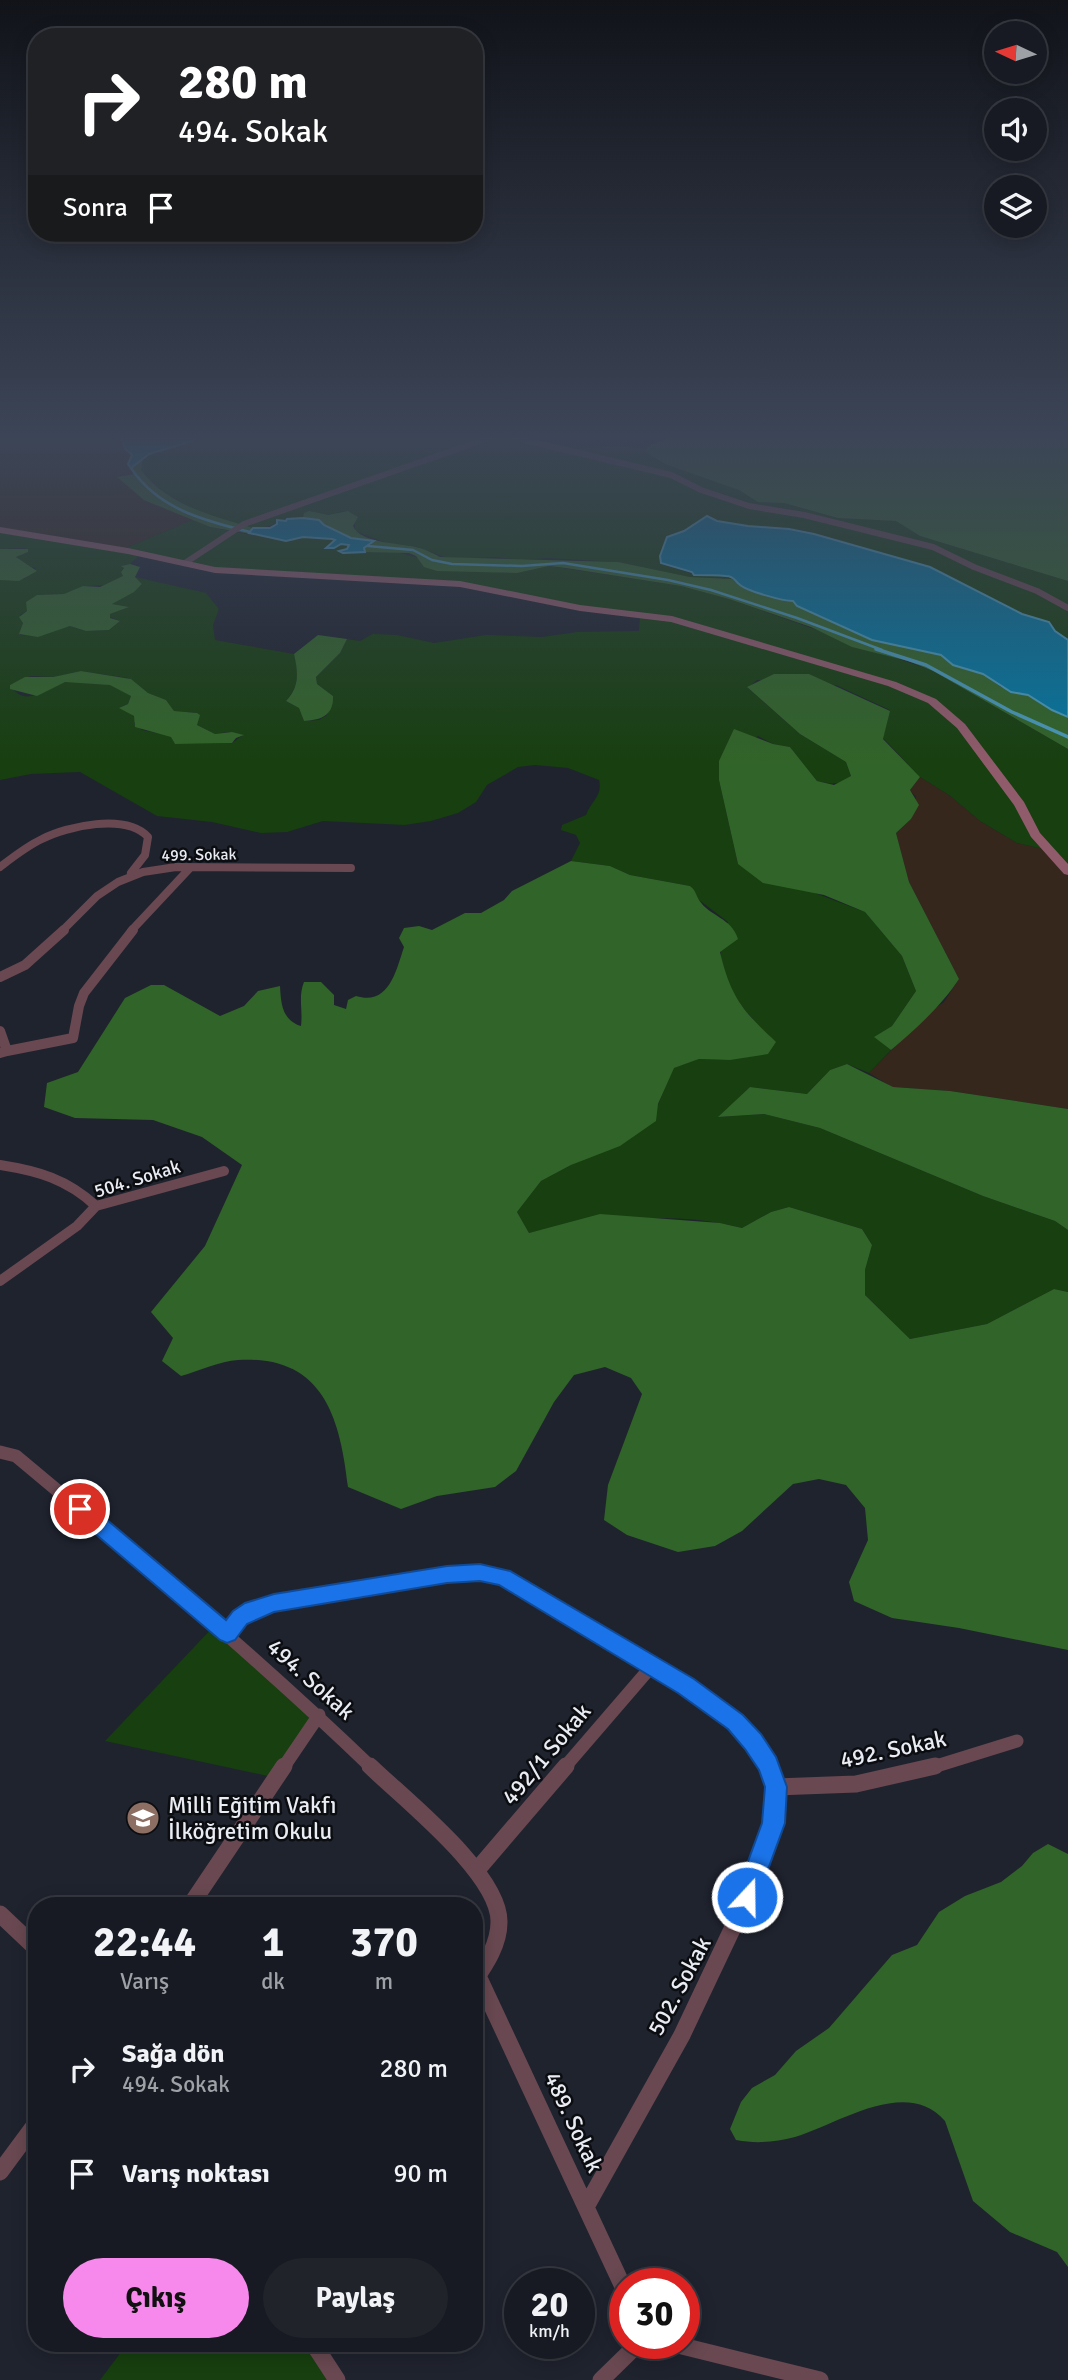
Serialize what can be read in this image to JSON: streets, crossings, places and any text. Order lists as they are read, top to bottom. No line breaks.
{"streets":{"street":["499. Sokak","504. Sokak","494. Sokak","492. Sokak","492/1 Sokak","502. Sokak","489. Sokak"]},"crossings":[["494. Sokak","492/1 Sokak"],["492. Sokak","502. Sokak"],["502. Sokak","489. Sokak"]],"places":{"school or university":["Milli Eğitim Vakfı İlköğretim Okulu"]},"north":"left","page":{"turn":["280 m","494. Sokak"],"then":"Sonra","eta":["22:44","Varış","1","dk","370","m"],"list":[{"name":"Sağa dön","note":"494. Sokak","value":"280 m"},{"name":"Varış noktası","value":"90 m"}],"buttons":["Çıkış","Paylaş"],"speed":"20 km/h","limit":"30"}}
